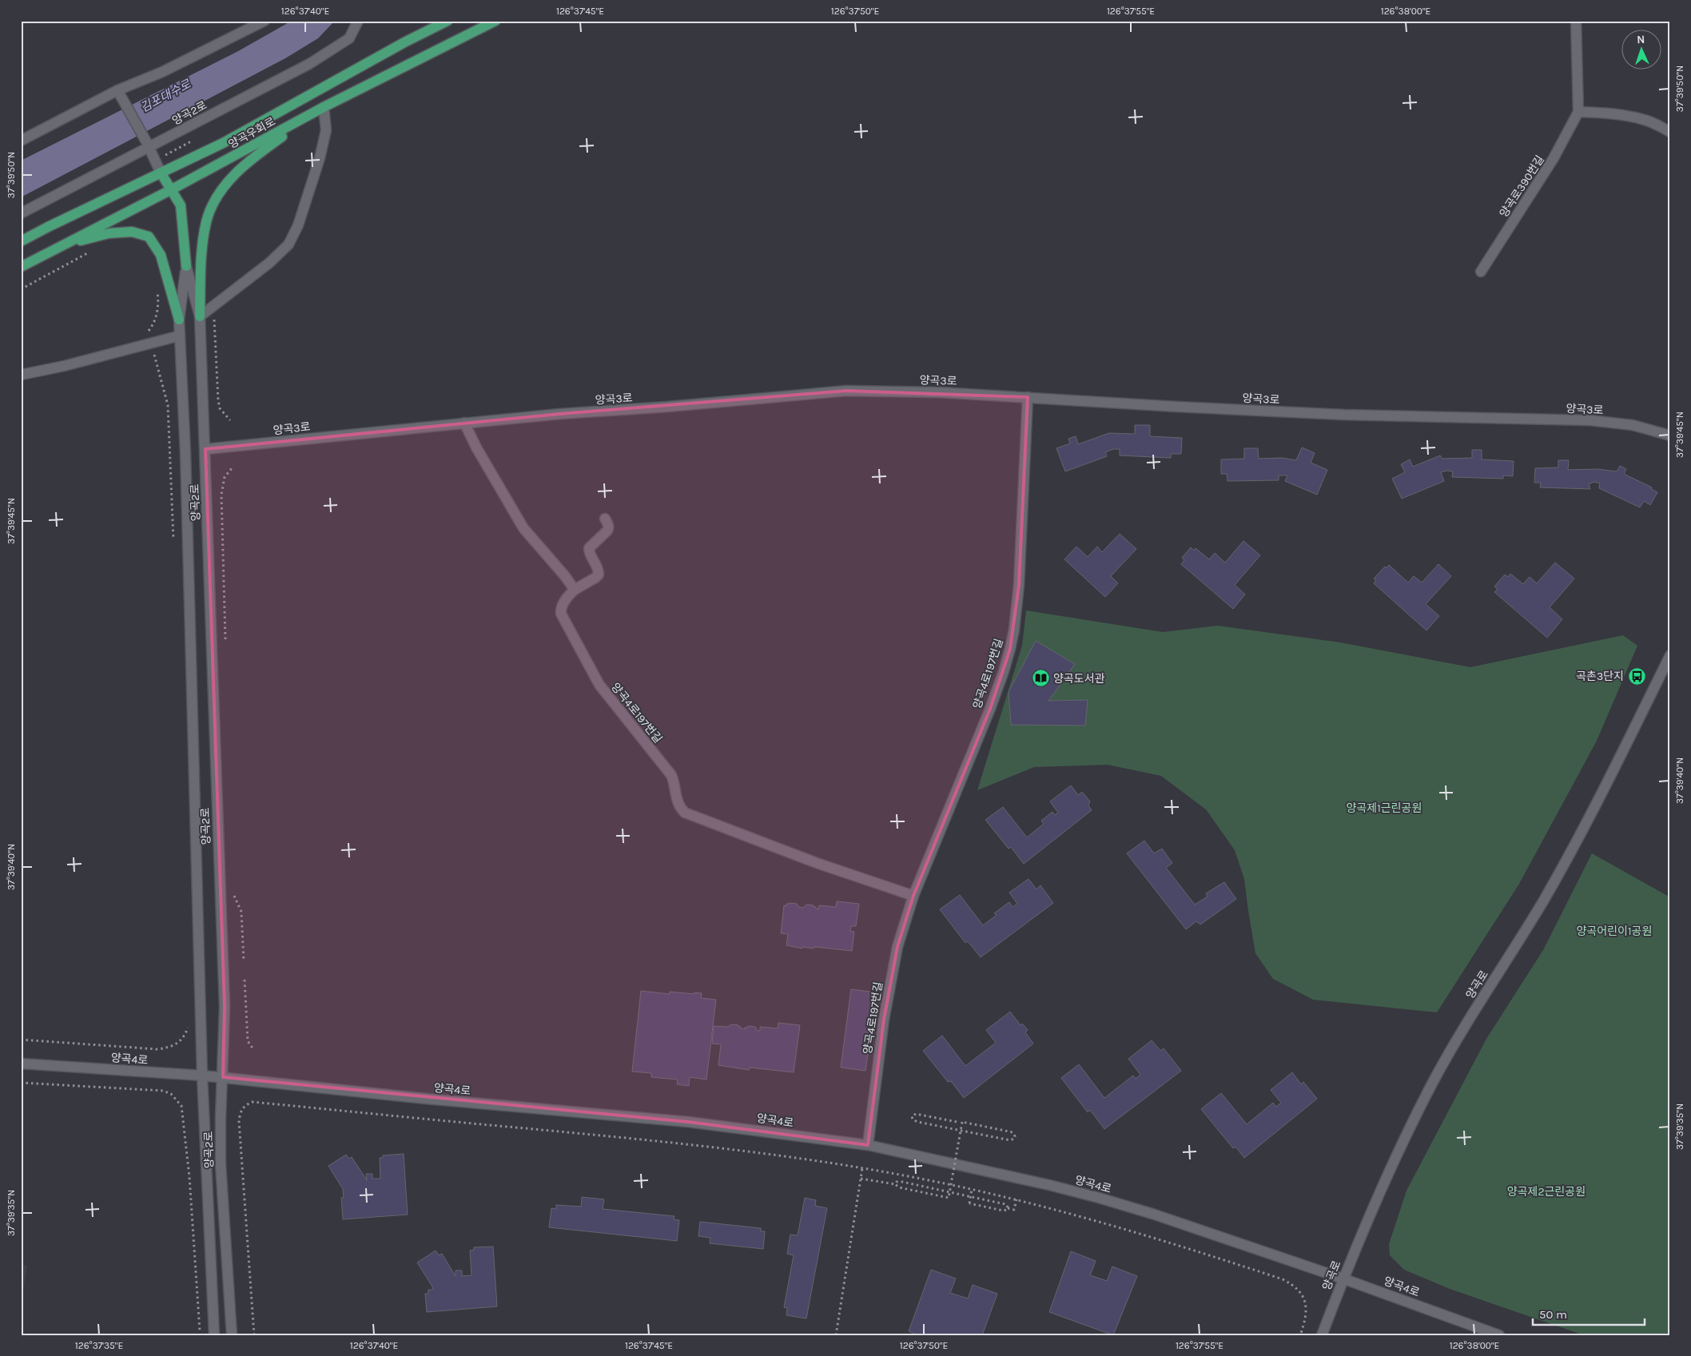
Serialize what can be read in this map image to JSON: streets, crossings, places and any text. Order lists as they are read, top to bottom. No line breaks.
{"streets":{"main road":["양곡2로","양곡우회로"],"street":["양곡로390번길","양곡3로","양곡4로197번길","양곡로","양곡4로"]},"crossings":[["양곡2로","양곡우회로"],["양곡2로","양곡3로"],["양곡2로","양곡4로"],["양곡3로","양곡4로197번길"],["양곡4로197번길","양곡4로"],["양곡로","양곡4로"]],"water":["김포대수로"],"parks":["양곡제1근린공원","양곡어린이1공원","양곡제2근린공원"],"places":{"bus stop":["곡촌3단지"],"library":["양곡도서관"]},"scale_bar":"50 m","north":"top","coordinates":["126°37'40\"E","126°37'45\"E","126°37'50\"E","126°37'55\"E","126°38'00\"E","37°39'50\"N","37°39'45\"N","37°39'40\"N","37°39'35\"N","126°37'35\"E"]}
